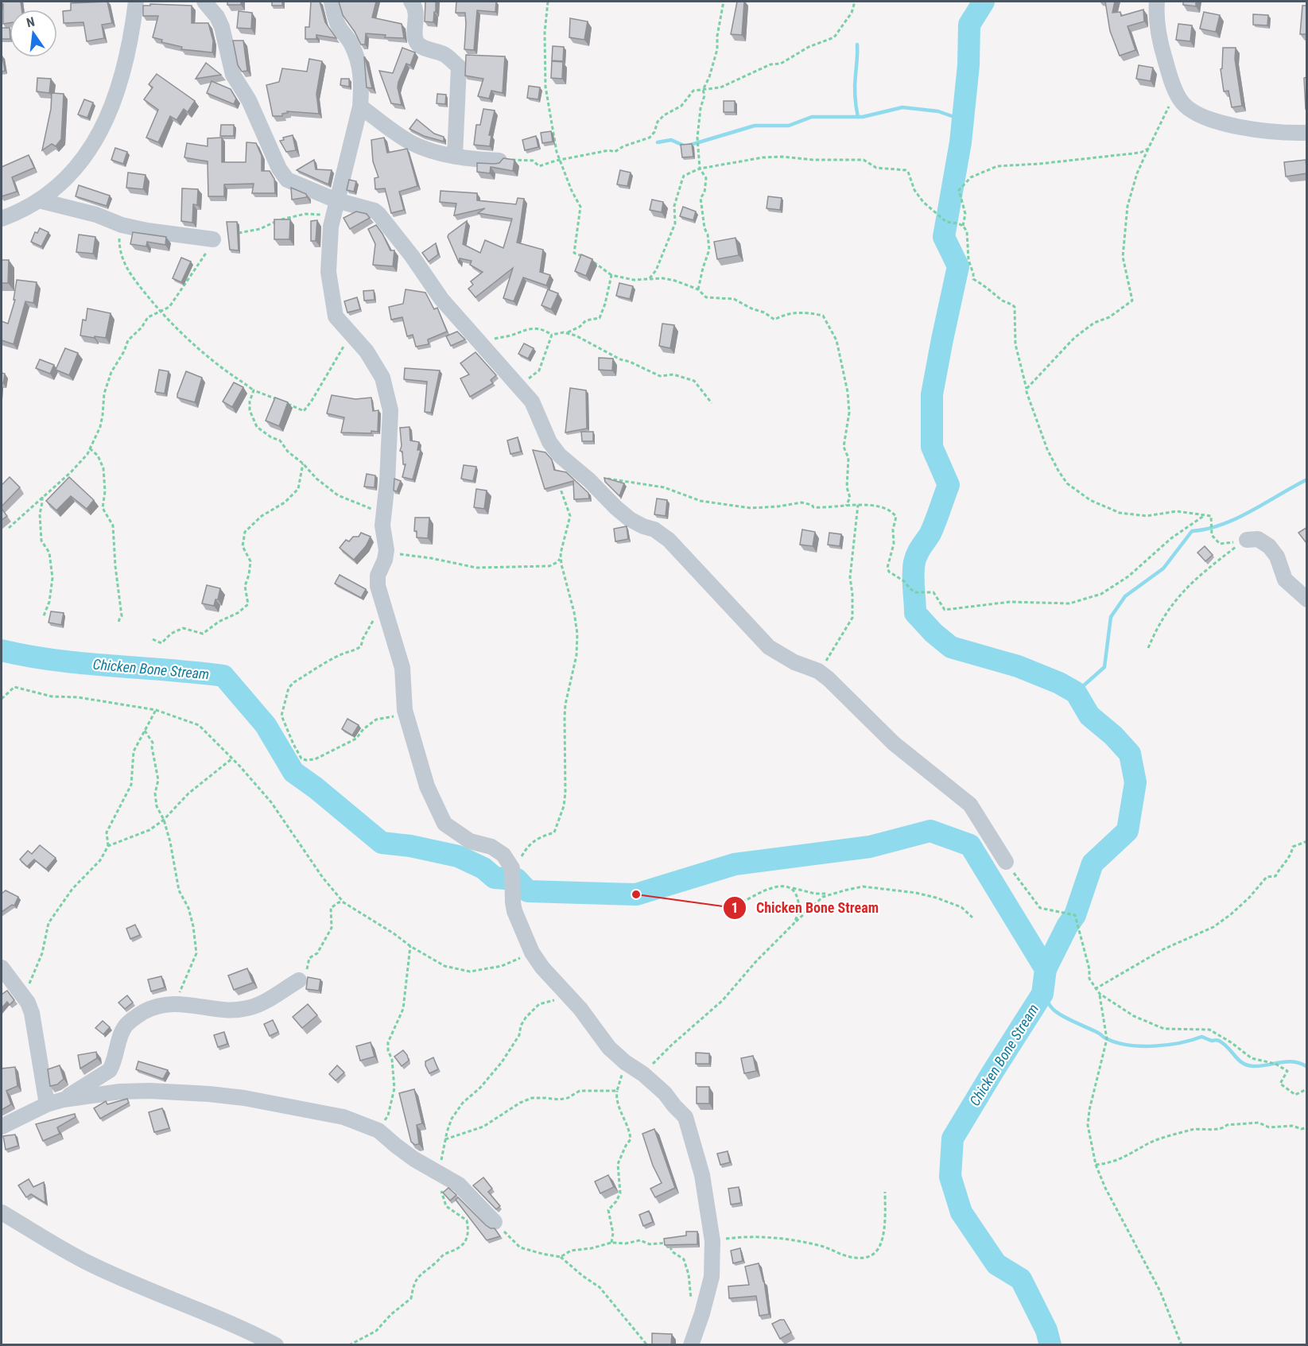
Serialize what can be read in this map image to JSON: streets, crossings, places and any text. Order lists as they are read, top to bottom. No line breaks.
{"water":["Chicken Bone Stream"],"places":["Chicken Bone Stream"],"north":"top"}
